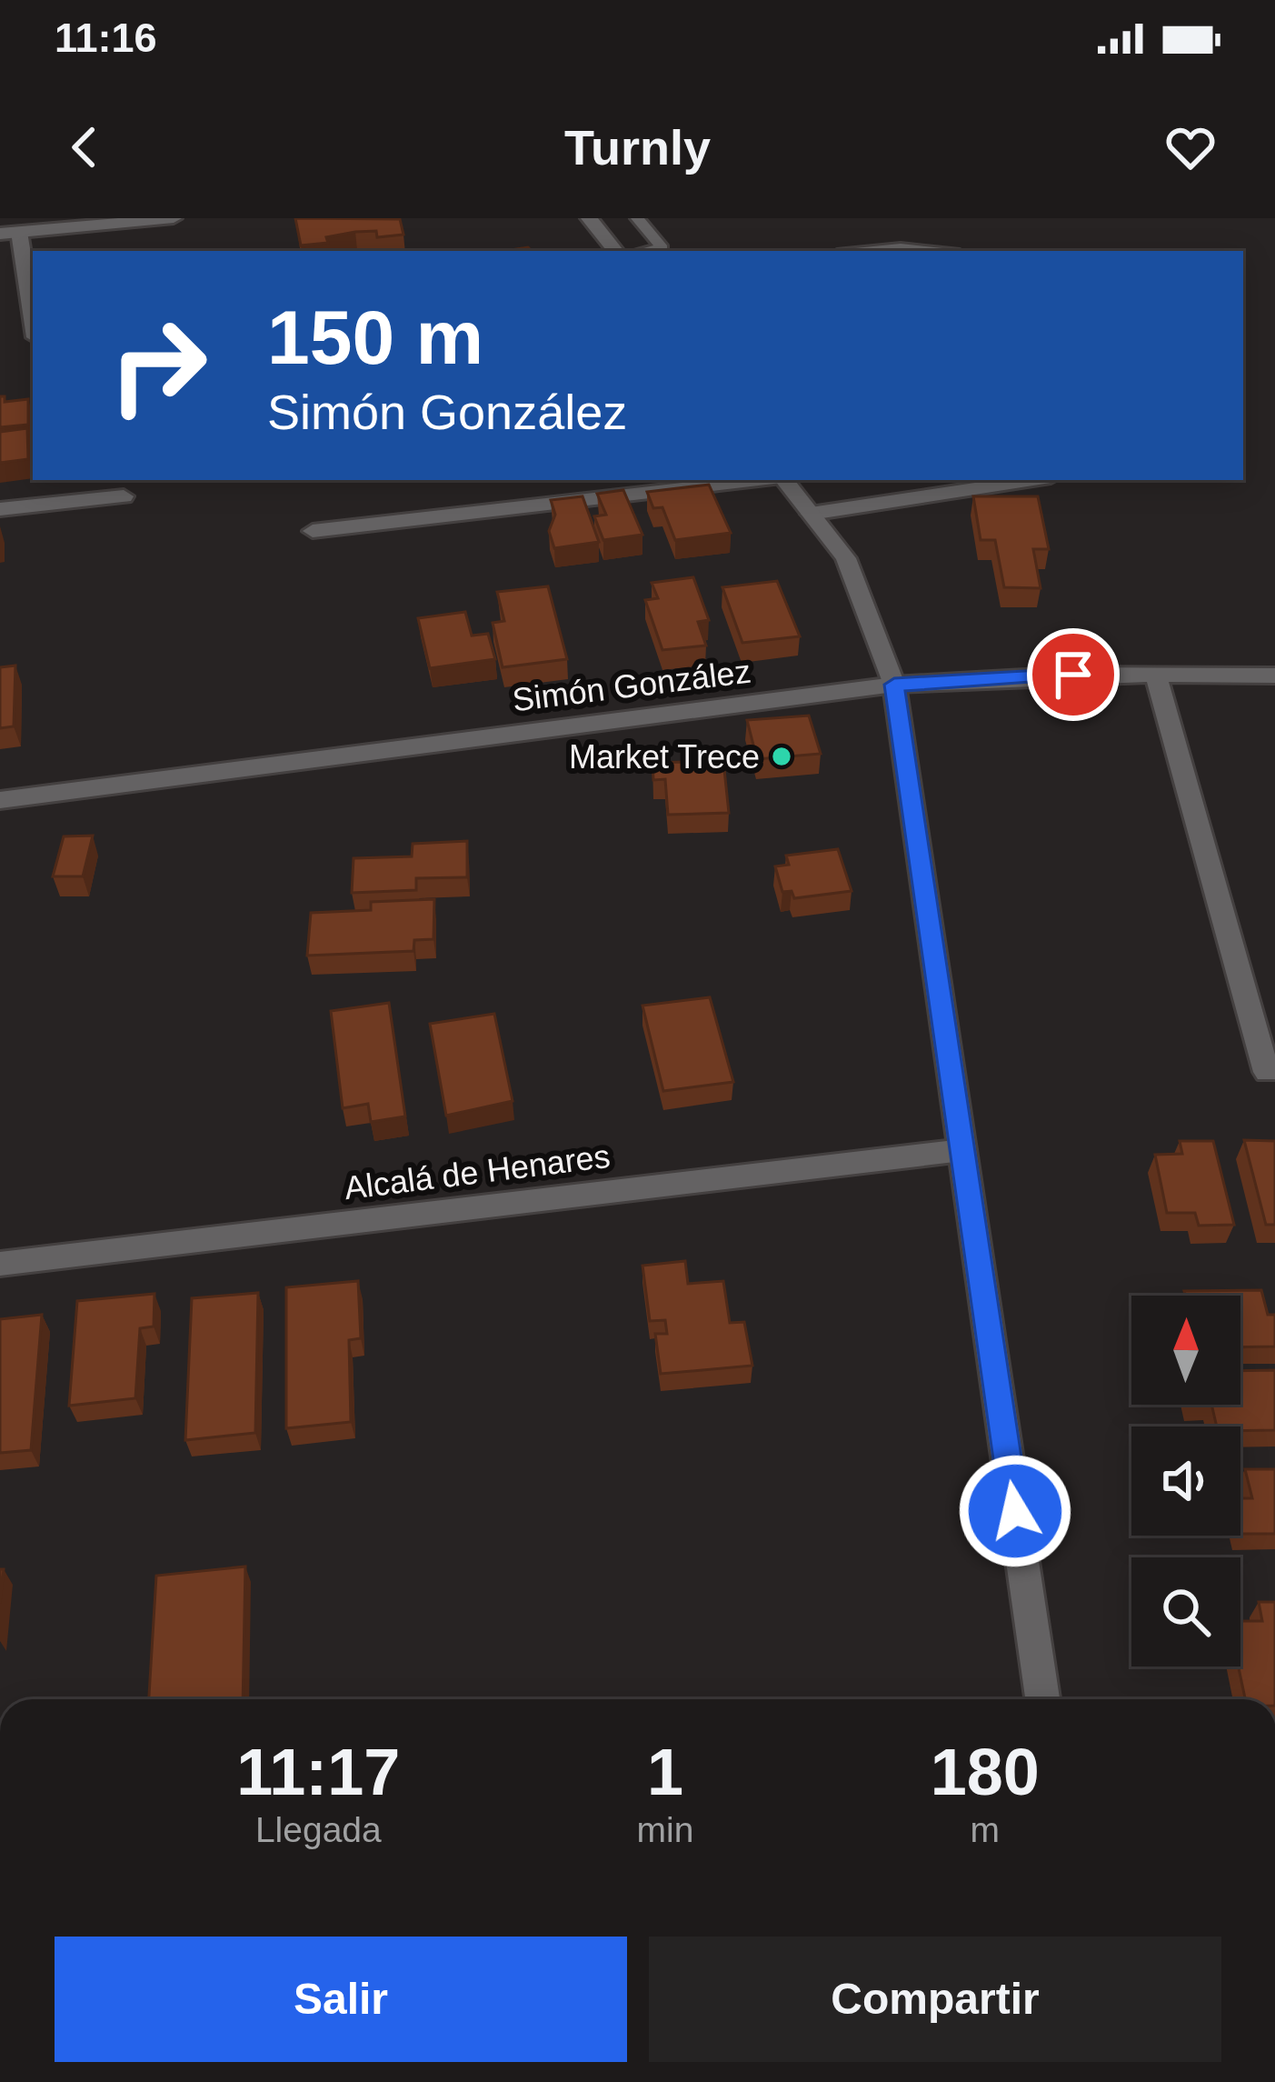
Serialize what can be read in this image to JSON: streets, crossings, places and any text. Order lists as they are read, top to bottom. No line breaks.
{"streets":{"street":["Simón González","Alcalá de Henares"]},"places":["Market Trece"],"north":"top","page":{"status":"11:16","header":"Turnly","turn":["150 m","Simón González"],"eta":["11:17","Llegada","1","min","180","m"],"buttons":["Salir","Compartir"]}}
